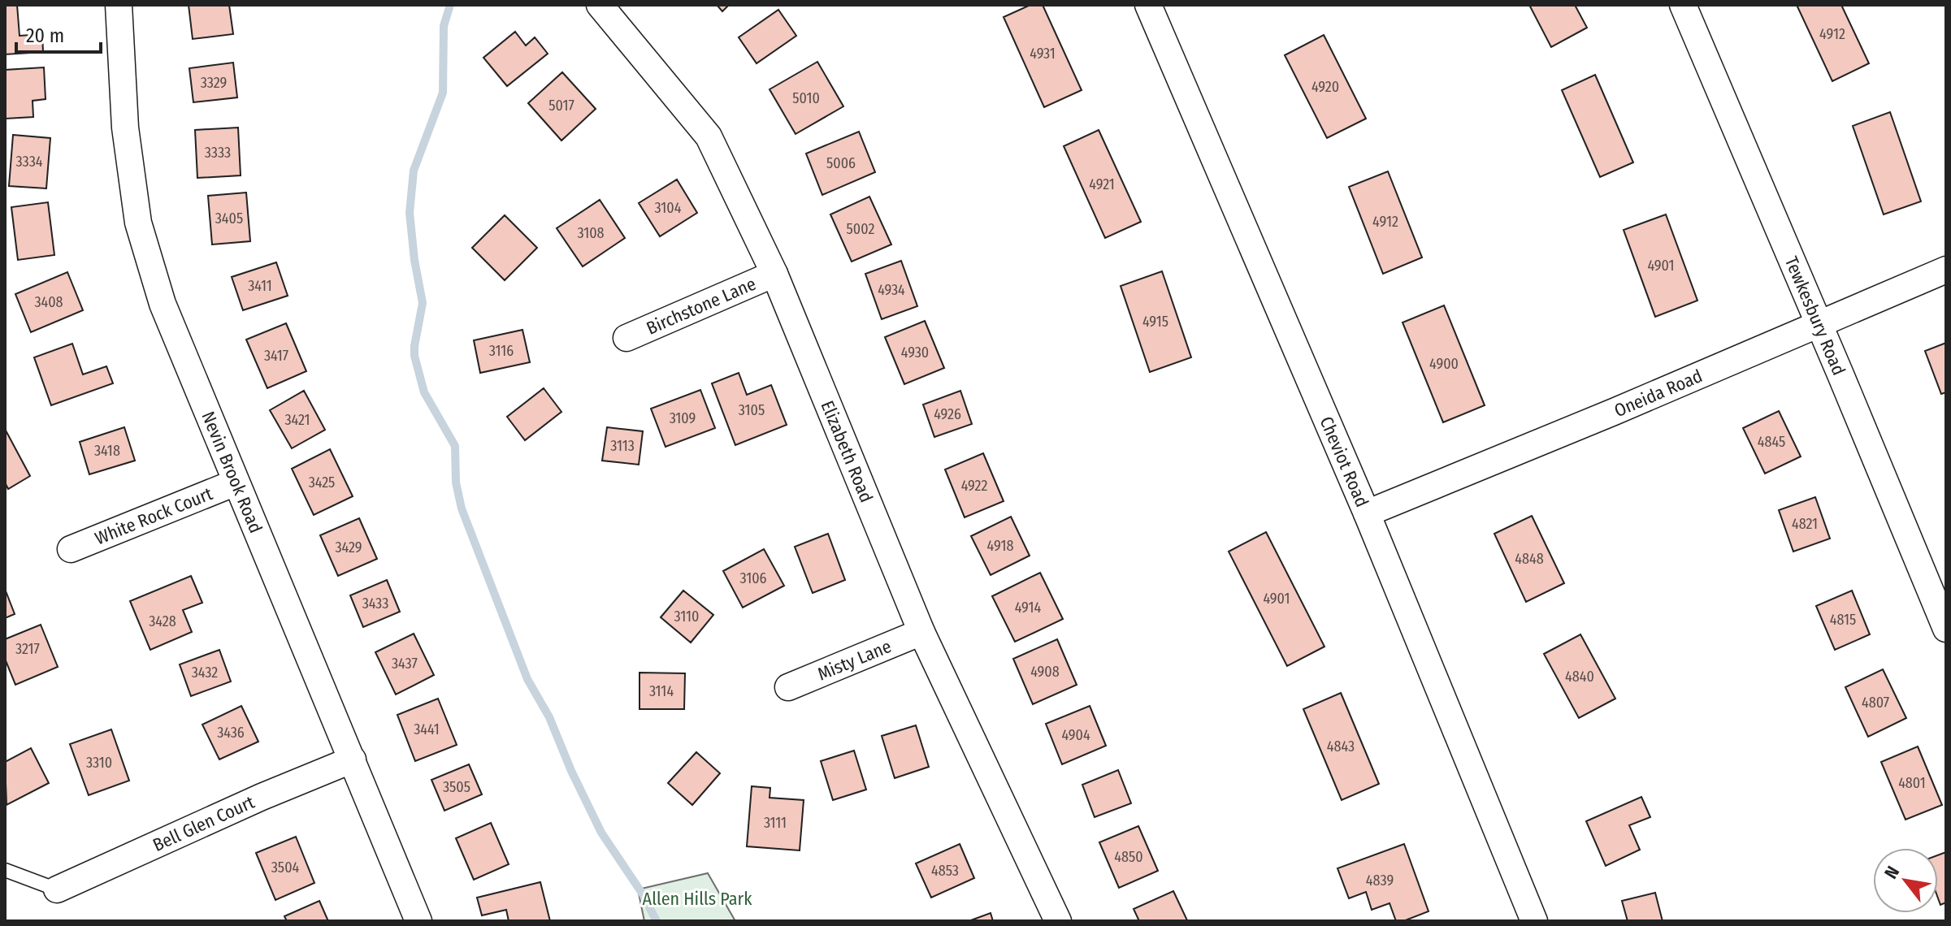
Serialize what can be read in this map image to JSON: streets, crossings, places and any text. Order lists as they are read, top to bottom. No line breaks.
{"streets":{"street":["Birchstone Lane","Tewkesbury Road","Oneida Road","Elizabeth Road","Cheviot Road","Nevin Brook Road","White Rock Court","Misty Lane","Bell Glen Court"]},"crossings":[["Birchstone Lane","Elizabeth Road"],["Tewkesbury Road","Oneida Road"],["Oneida Road","Cheviot Road"],["Elizabeth Road","Misty Lane"],["Nevin Brook Road","White Rock Court"],["Nevin Brook Road","Bell Glen Court"]],"parks":["Allen Hills Park"],"house_numbers":["4912","4931","3329","4920","5010","5017","3333","3334","5006","4921","3104","3405","4912","5002","3108","4901","3411","4934","3408","4915","3116","4930","3417","4900","3105","4926","3109","3421","4845","3113","3418","3425","4922","4821","4918","3429","4848","3106","4901","3433","4914","3110","4815","3428","3217","3437","4908","3432","4840","3114","4807","3441","3436","4904","4843","3310","4801","3505","3111","4850","3504","4853","4839"],"scale_bar":"20 m","north":"top left"}
